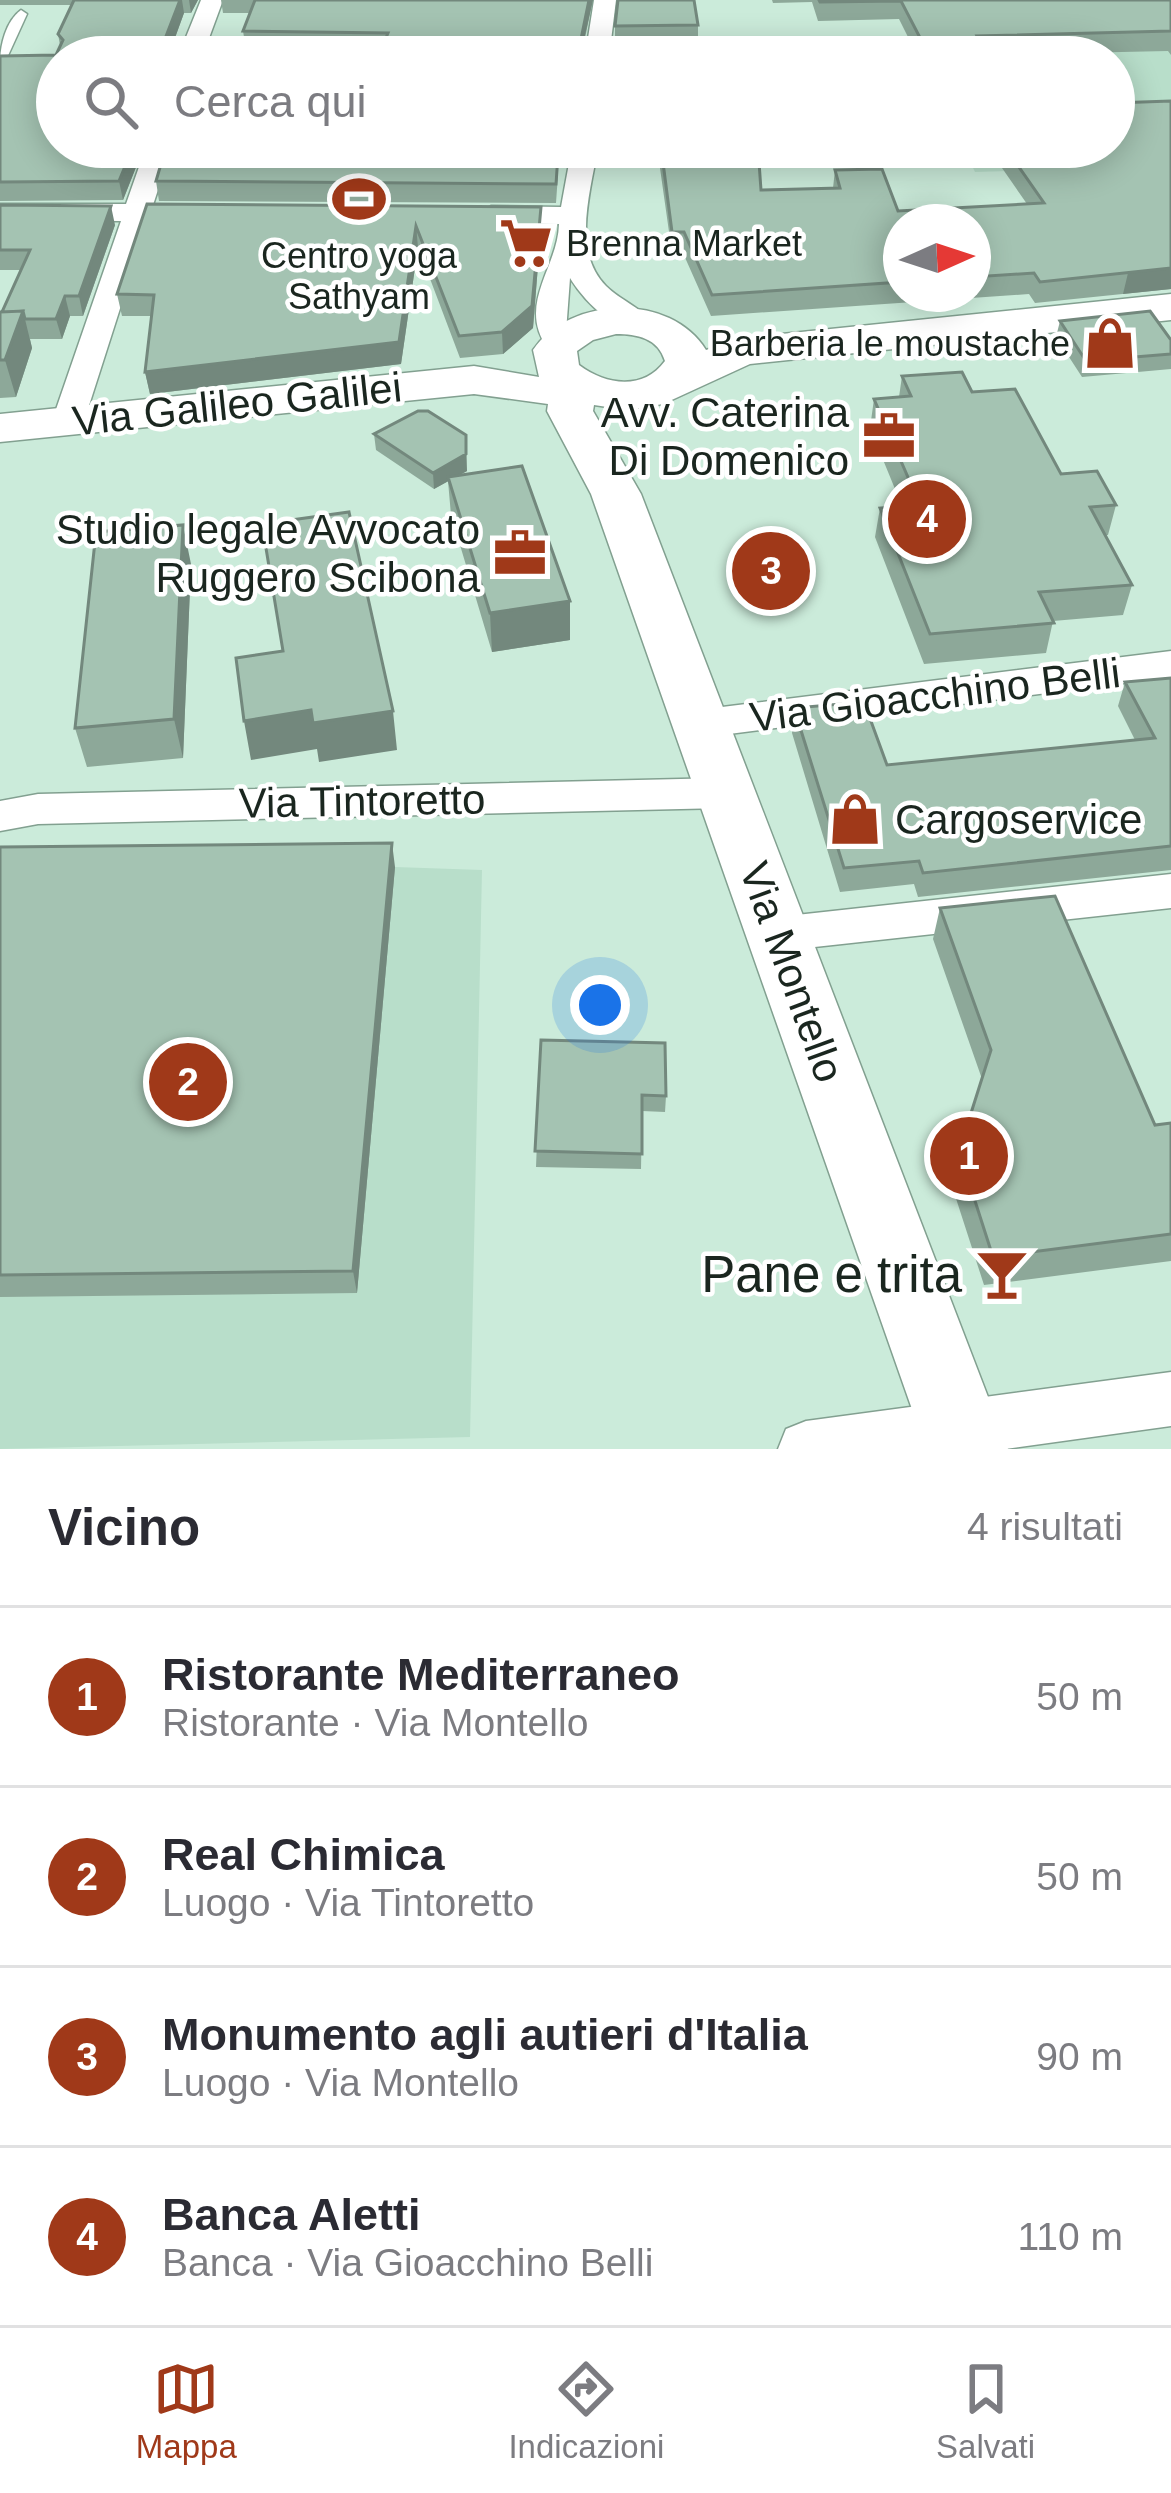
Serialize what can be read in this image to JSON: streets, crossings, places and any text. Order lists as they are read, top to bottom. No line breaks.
{"streets":{"street":["Via Galileo Galilei","Via Gioacchino Belli","Via Tintoretto","Via Montello"]},"crossings":[["Via Galileo Galilei","Via Montello"],["Via Gioacchino Belli","Via Montello"],["Via Tintoretto","Via Montello"]],"places":{"sports":["Centro yoga Sathyam"],"supermarket":["Brenna Market"],"shop":["Barberia le moustache","Cargoservice"],"office":["Avv. Caterina Di Domenico","Studio legale Avvocato Ruggero Scibona"],"bar":["Pane e trita"]},"north":"right","page":{"search":"Cerca qui","pins":["4","3","2","1"],"heading":["Vicino","4 risultati"],"list":[{"mark":"1","name":"Ristorante Mediterraneo","note":"Ristorante · Via Montello","value":"50 m"},{"mark":"2","name":"Real Chimica","note":"Luogo · Via Tintoretto","value":"50 m"},{"mark":"3","name":"Monumento agli autieri d'Italia","note":"Luogo · Via Montello","value":"90 m"},{"mark":"4","name":"Banca Aletti","note":"Banca · Via Gioacchino Belli","value":"110 m"}],"nav":["Mappa","Indicazioni","Salvati"]}}
